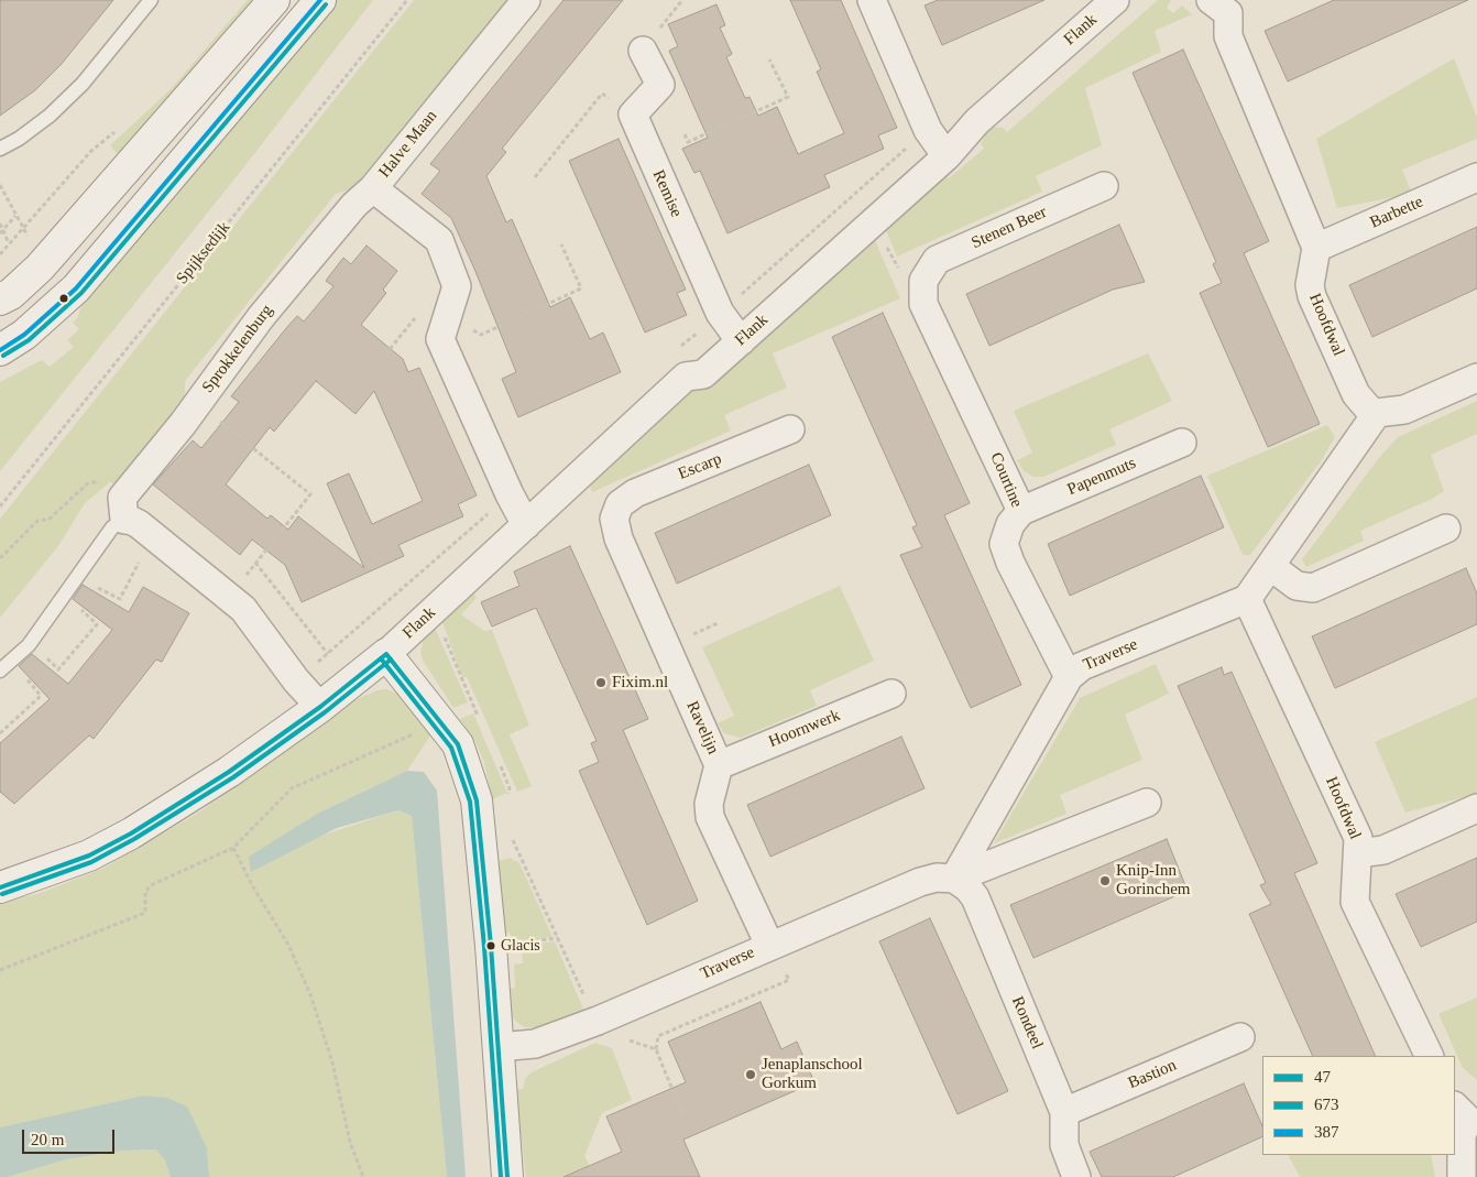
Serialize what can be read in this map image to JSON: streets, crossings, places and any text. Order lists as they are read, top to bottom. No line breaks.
{"streets":{"street":["Flank","Halve Maan","Remise","Barbette","Stenen Beer","Hoofdwal","Sprokkelenburg","Escarp","Papenmuts","Courtine","Traverse","Ravelijn","Hoornwerk","Rondeel","Bastion"],"path":["Spijksedijk"]},"crossings":[["Flank","Halve Maan"],["Flank","Remise"],["Halve Maan","Sprokkelenburg"],["Barbette","Hoofdwal"],["Stenen Beer","Courtine"],["Hoofdwal","Traverse"],["Escarp","Ravelijn"],["Papenmuts","Courtine"],["Courtine","Traverse"],["Traverse","Ravelijn"],["Traverse","Rondeel"],["Ravelijn","Hoornwerk"],["Rondeel","Bastion"]],"places":["Fixim.nl","Knip-Inn Gorinchem","Glacis","Jenaplanschool Gorkum"],"lines":["transit line 387","transit line 673","transit line 47"],"legend":["47","673","387"],"scale_bar":"20 m"}
